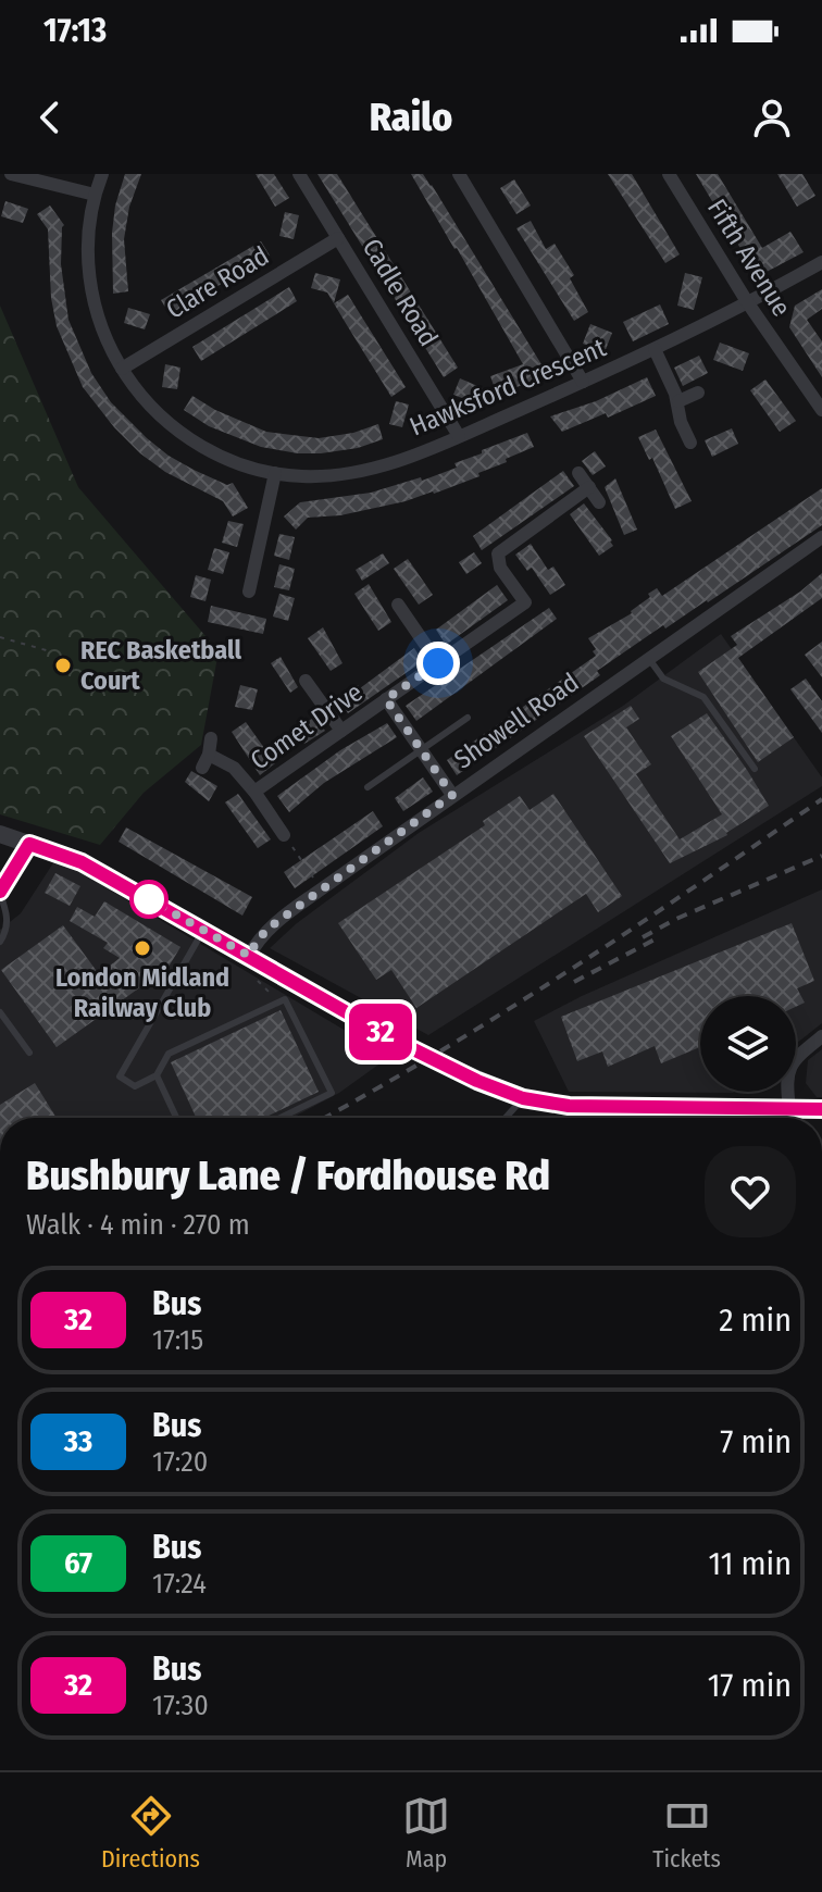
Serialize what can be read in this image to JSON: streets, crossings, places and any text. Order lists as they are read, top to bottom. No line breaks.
{"streets":{"street":["Fifth Avenue","Clare Road","Cadle Road","Hawksford Crescent","Showell Road","Comet Drive"]},"crossings":[["Fifth Avenue","Hawksford Crescent"],["Clare Road","Cadle Road"],["Clare Road","Hawksford Crescent"],["Cadle Road","Hawksford Crescent"],["Showell Road","Comet Drive"]],"places":["REC Basketball Court","London Midland Railway Club"],"lines":["bus line 32"],"page":{"status":"17:13","header":"Railo","on_map":"32","heading":["Bushbury Lane / Fordhouse Rd","Walk · 4 min · 270 m"],"list":[{"mark":"32","name":"Bus","note":"17:15","value":"2 min"},{"mark":"33","name":"Bus","note":"17:20","value":"7 min"},{"mark":"67","name":"Bus","note":"17:24","value":"11 min"},{"mark":"32","name":"Bus","note":"17:30","value":"17 min"}],"tabs":["Directions","Map","Tickets"]}}
